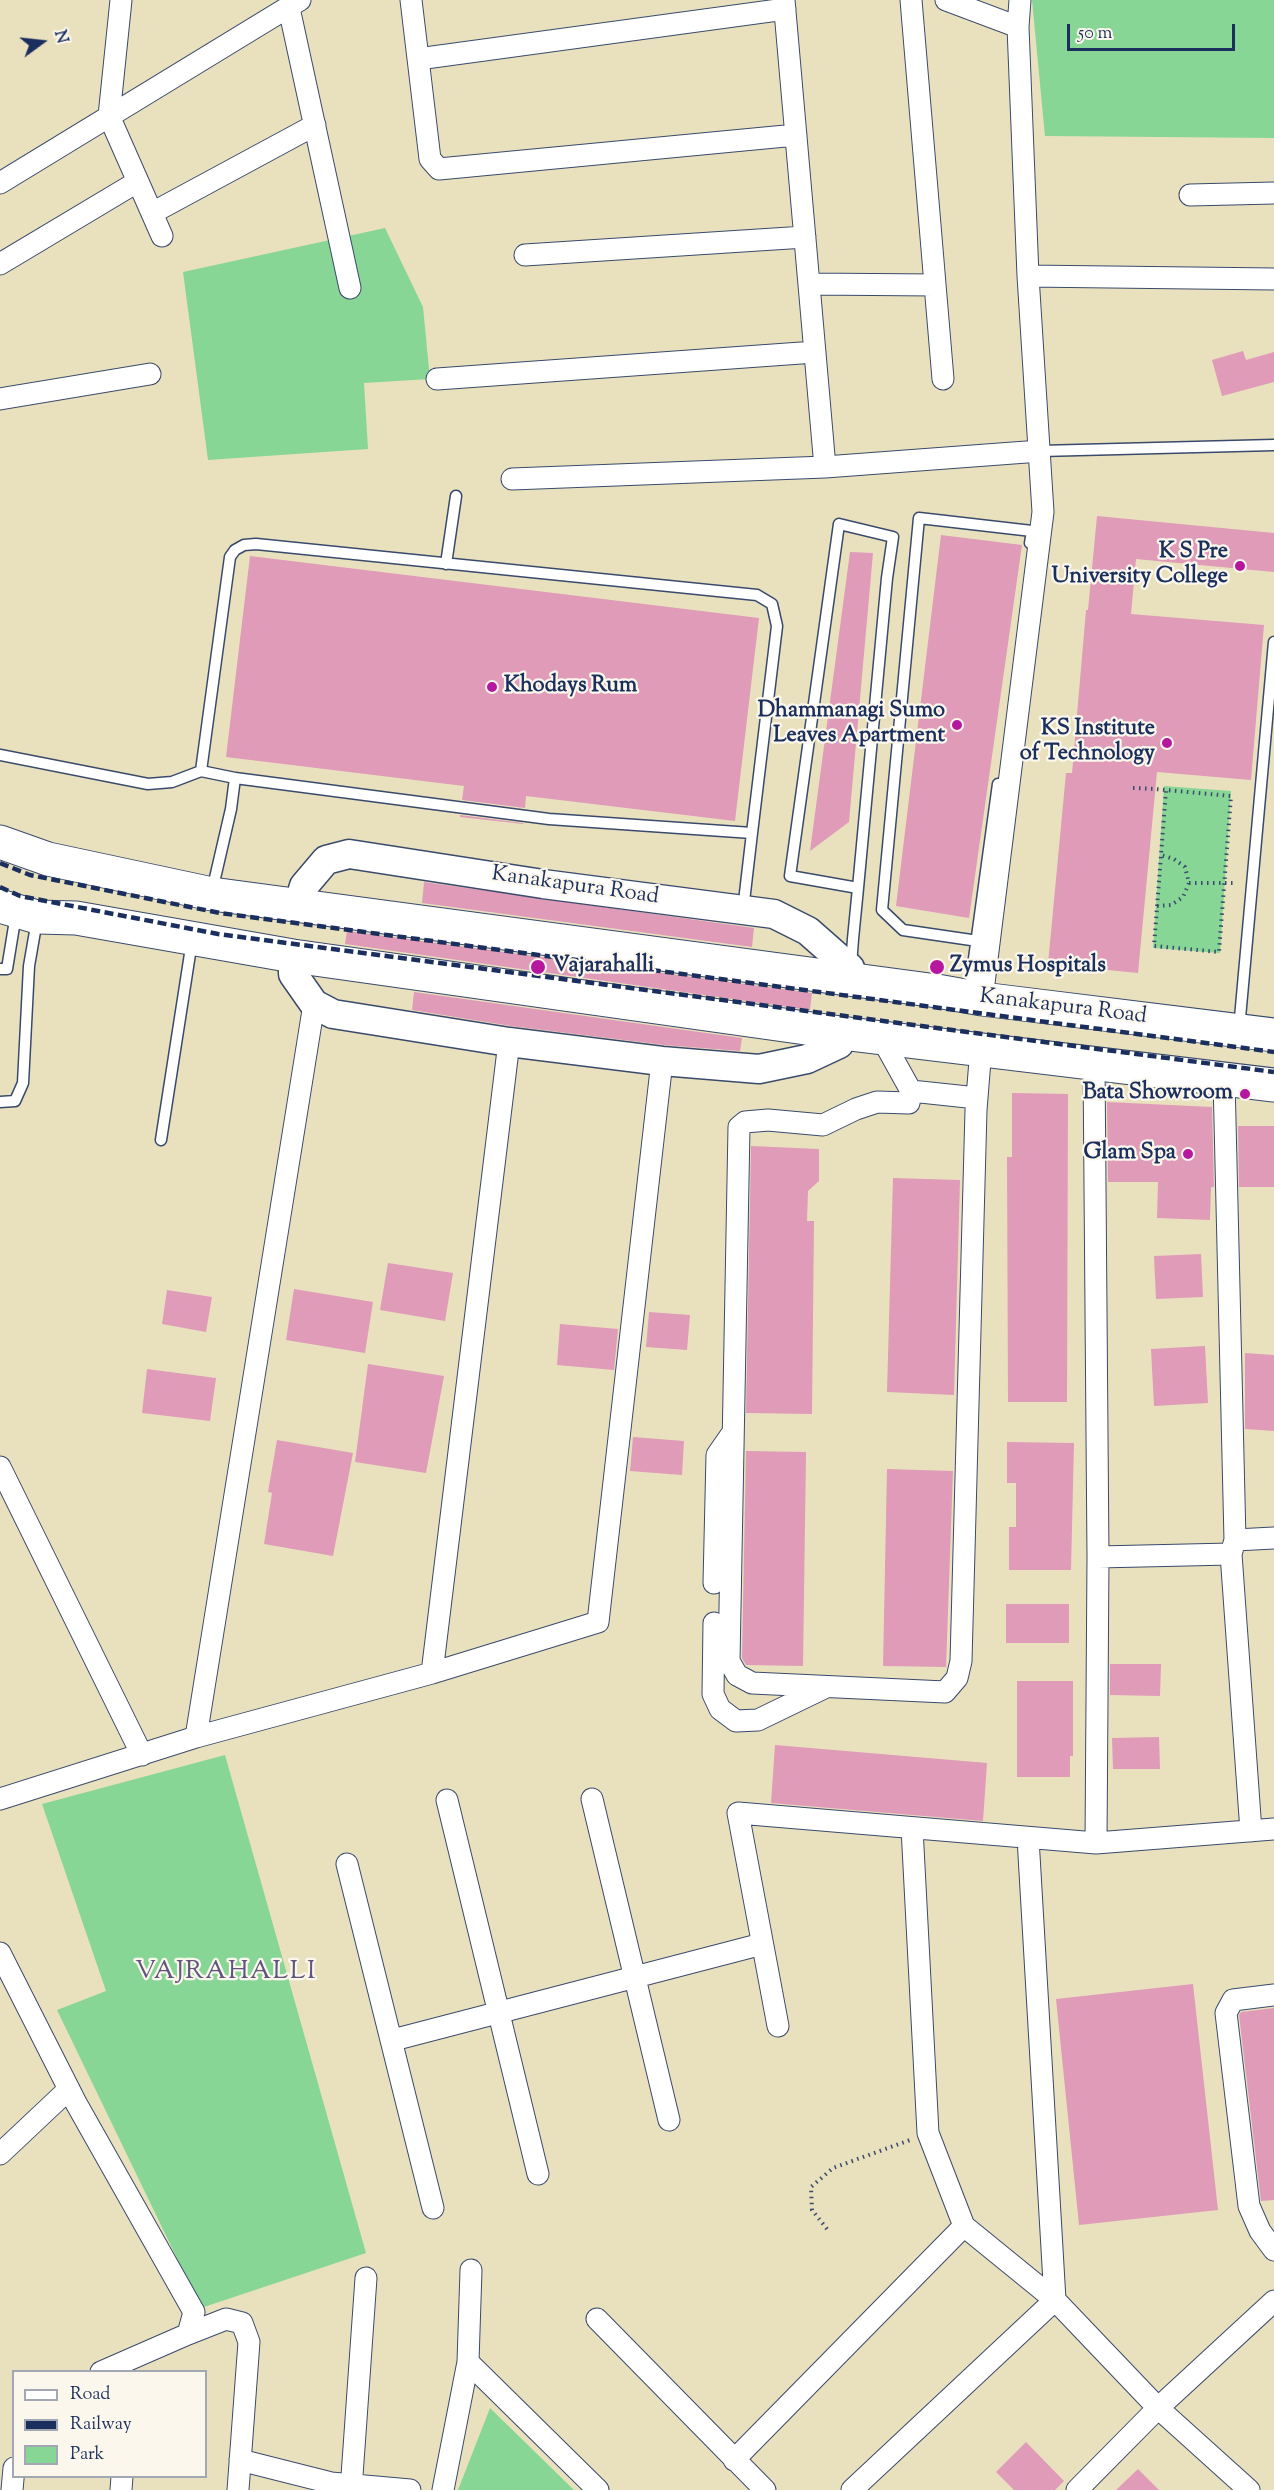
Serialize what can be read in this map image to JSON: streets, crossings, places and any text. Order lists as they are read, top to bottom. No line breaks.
{"streets":{"highway":["Kanakapura Road"]},"districts":["VAJRAHALLI"],"places":["K S Pre University College","Khodays Rum","Dhammanagi Sumo Leaves Apartment","KS Institute of Technology","Vajarahalli","Zymus Hospitals","Bata Showroom","Glam Spa"],"legend":["Road","Railway","Park"],"scale_bar":"50 m","north":"right"}
